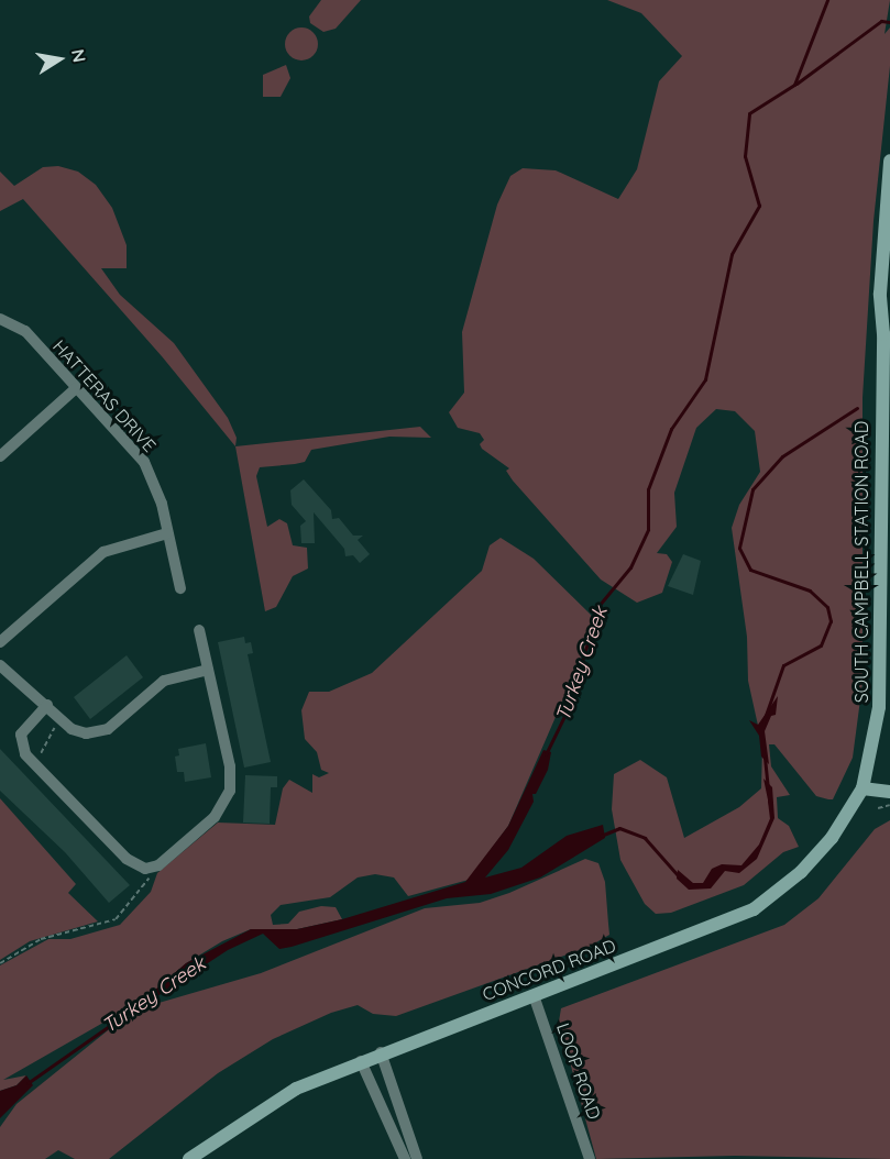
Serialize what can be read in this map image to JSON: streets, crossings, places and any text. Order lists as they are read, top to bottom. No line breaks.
{"streets":{"main road":["SOUTH CAMPBELL STATION ROAD","CONCORD ROAD"],"street":["HATTERAS DRIVE","LOOP ROAD"]},"crossings":[["SOUTH CAMPBELL STATION ROAD","CONCORD ROAD"],["CONCORD ROAD","LOOP ROAD"]],"water":["Turkey Creek"],"north":"right"}
